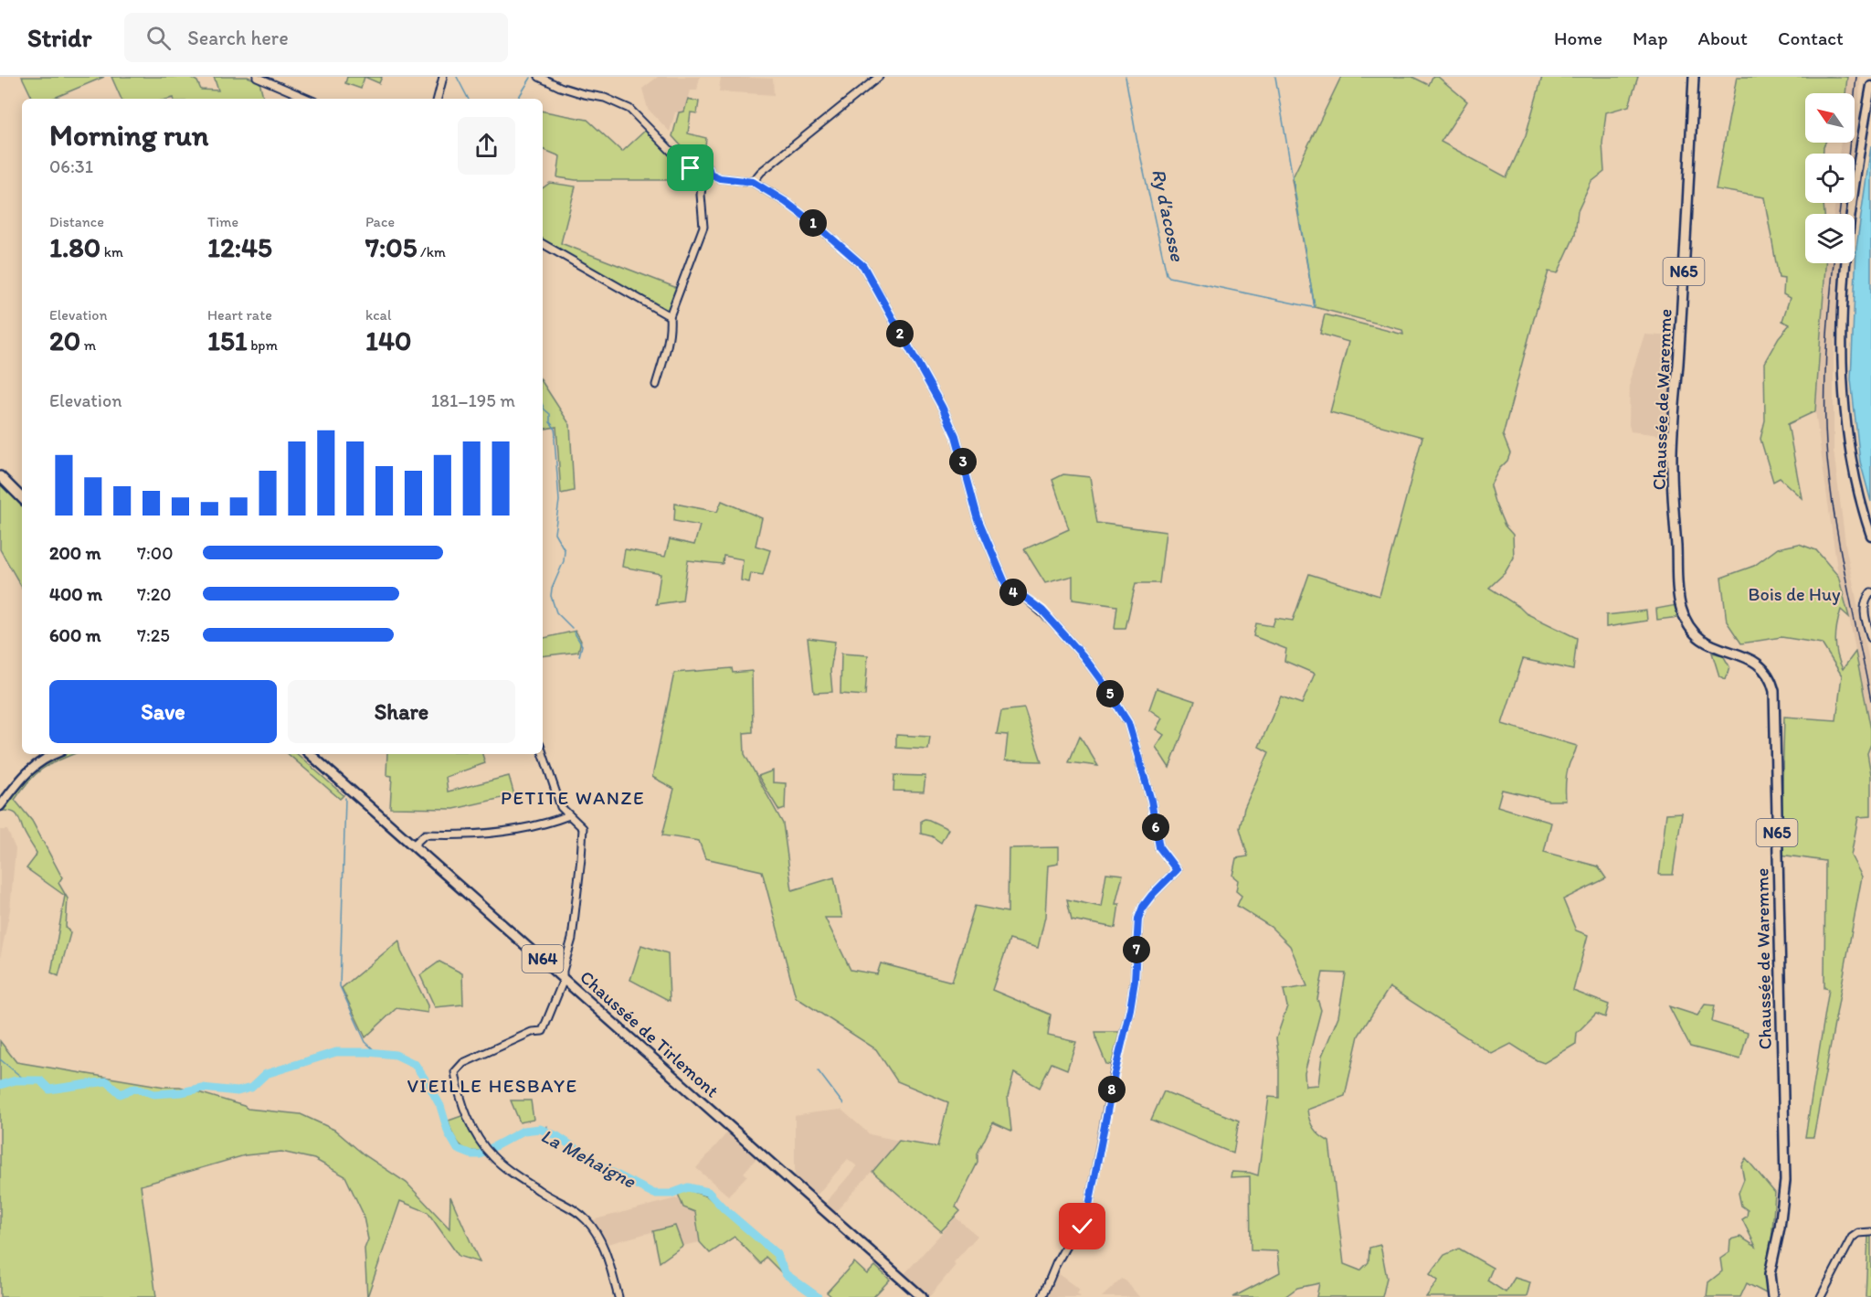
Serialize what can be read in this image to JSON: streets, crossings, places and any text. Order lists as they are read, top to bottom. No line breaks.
{"streets":{"main road":["N65","Chaussée de Waremme","N64","Chaussée de Tirlemont"]},"districts":["PETITE WANZE","VIEILLE HESBAYE"],"water":["Ry d'acosse","La Mehaigne"],"parks":["Bois de Huy"],"north":"top left","page":{"header":"Stridr","search":"Search here","nav":["Home","Map","About","Contact"],"heading":["Morning run","06:31"],"stats":[["Distance","1.80 km"],["Time","12:45"],["Pace","7:05 /km"],["Elevation","20 m"],["Heart rate","151 bpm"],["kcal","140"]],"pins":["1","2","3","4","5","6","7","8"],"chart":["Elevation","181–195 m"],"list":[{"name":"200 m","note":"7:00"},{"name":"400 m","note":"7:20"},{"name":"600 m","note":"7:25"}],"buttons":["Save","Share"]}}
